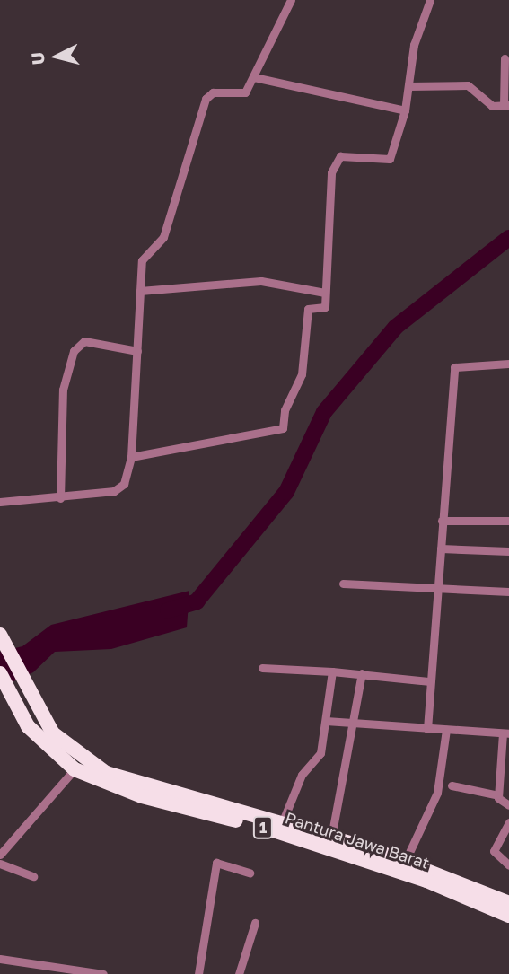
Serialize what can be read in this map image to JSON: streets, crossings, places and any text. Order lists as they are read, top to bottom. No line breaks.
{"streets":{"highway":["1","Pantura Jawa Barat"]},"crossings":[["1","Pantura Jawa Barat"]],"north":"left"}
